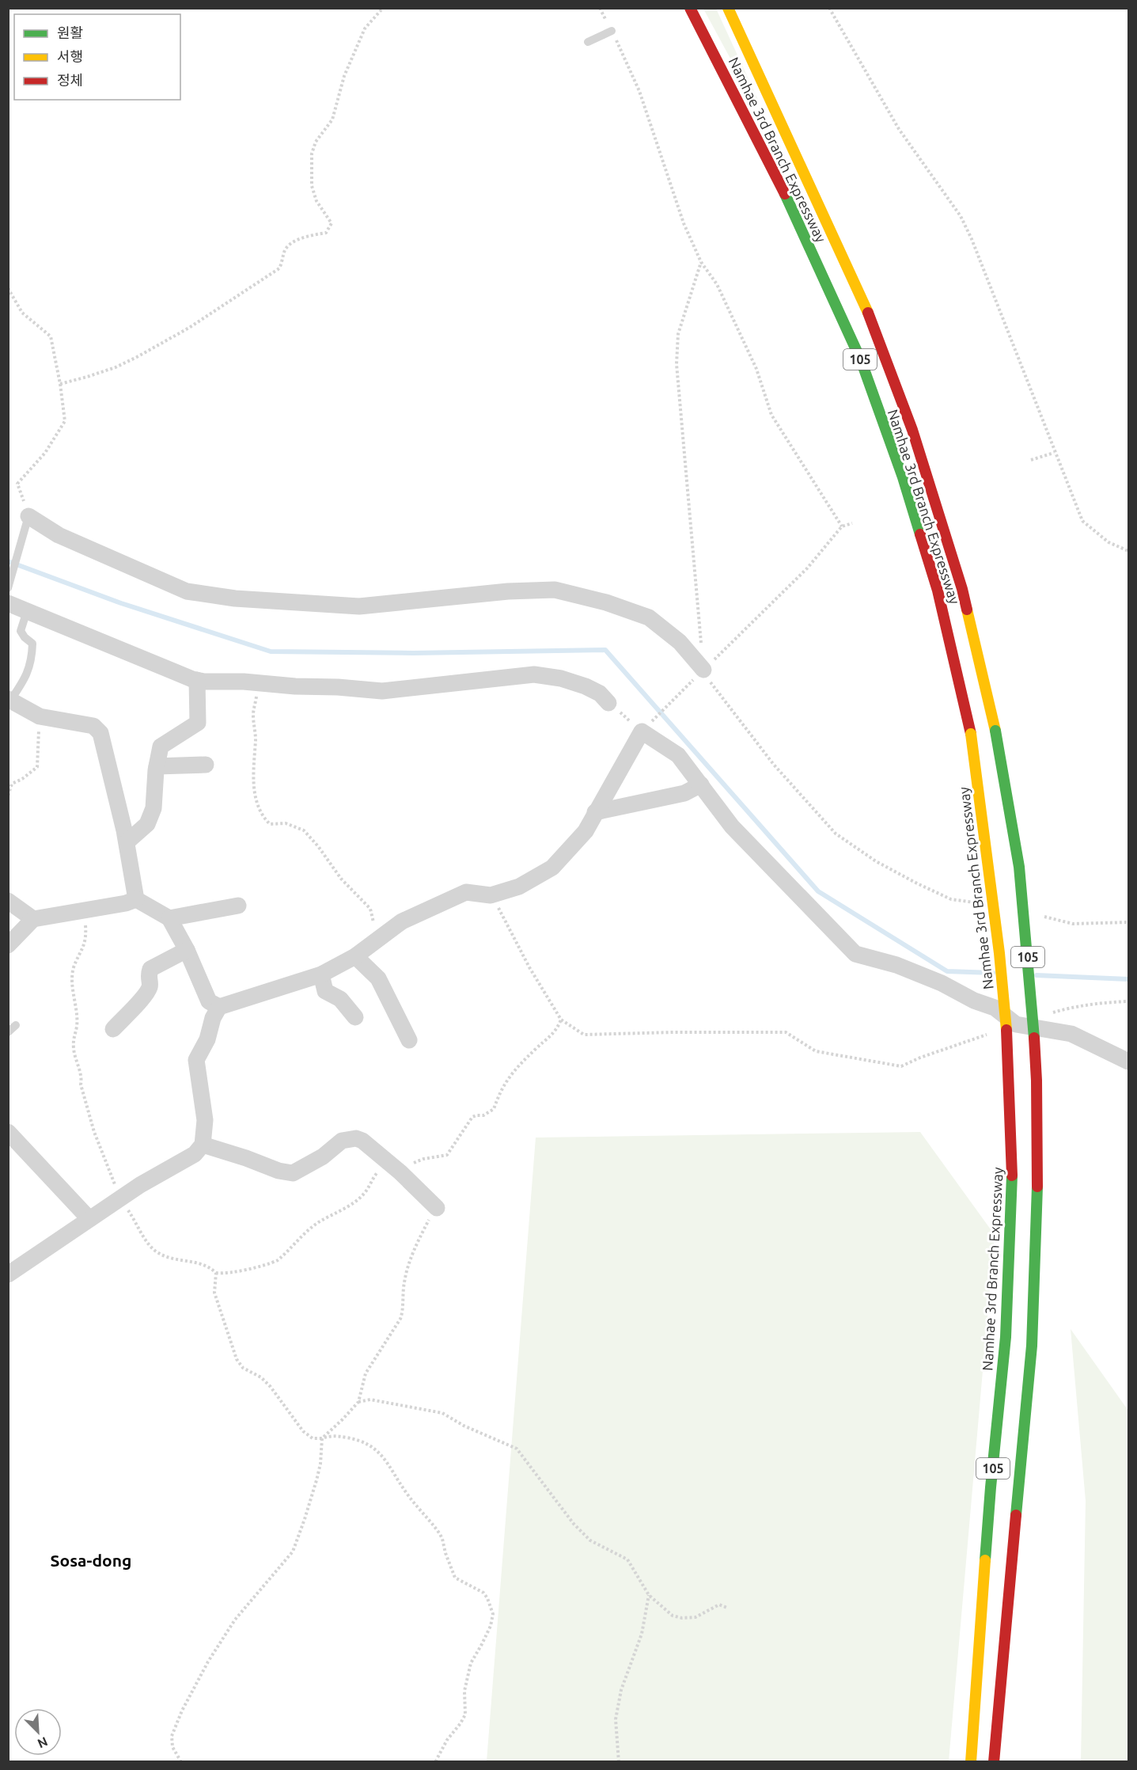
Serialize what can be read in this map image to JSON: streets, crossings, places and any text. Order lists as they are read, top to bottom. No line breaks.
{"streets":{"highway":["Namhae 3rd Branch Expressway","105"]},"districts":["Sosa-dong"],"legend":["원활","서행","정체"],"north":"bottom right"}
